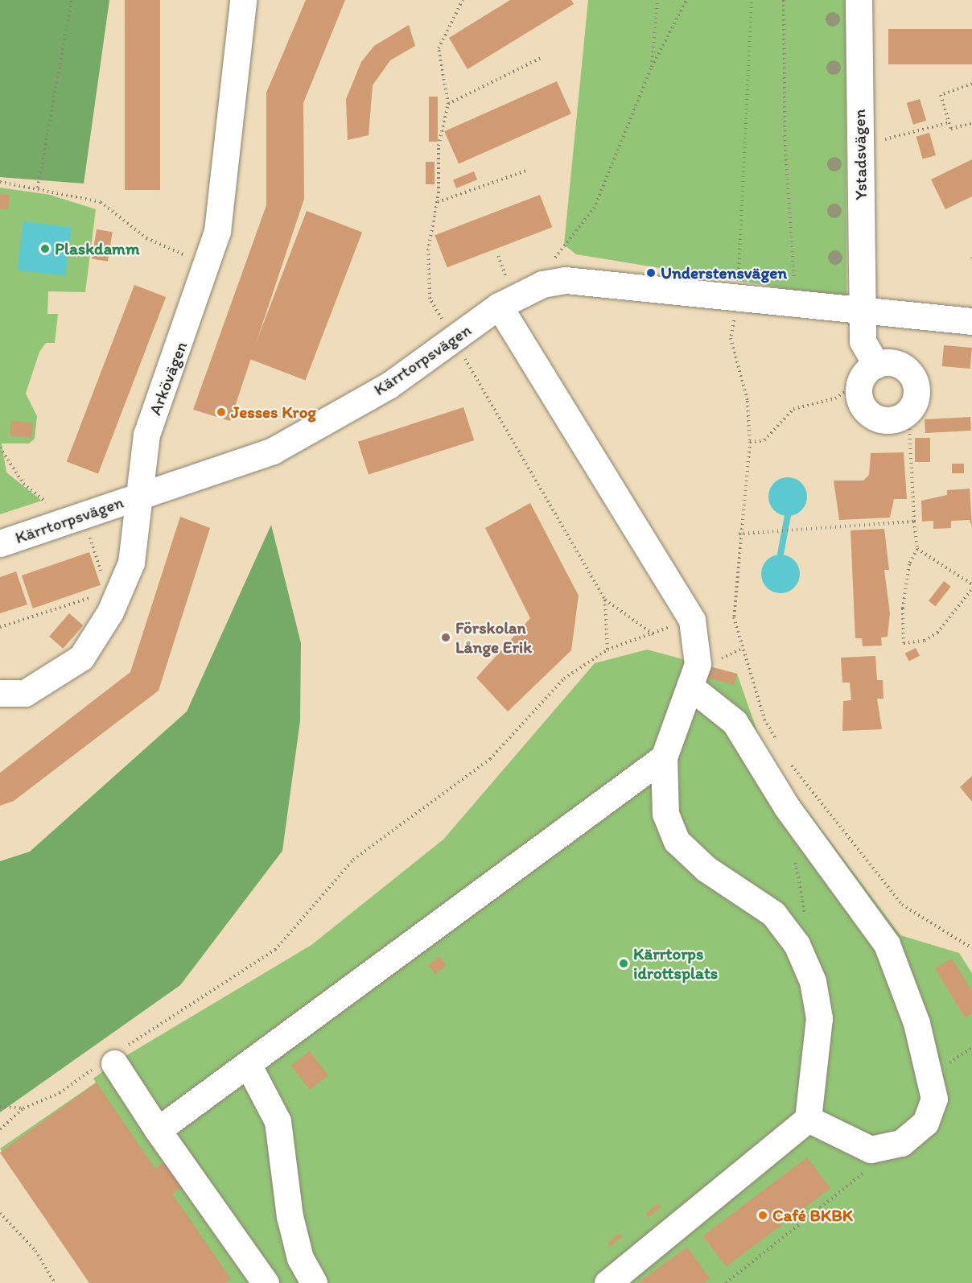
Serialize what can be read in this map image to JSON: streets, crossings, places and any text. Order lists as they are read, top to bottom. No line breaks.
{"streets":{"street":["Ystadsvägen","Kärrtorpsvägen","Arkövägen"]},"crossings":[["Ystadsvägen","Kärrtorpsvägen"],["Kärrtorpsvägen","Arkövägen"]],"places":["Plaskdamm","Understensvägen","Jesses Krog","Förskolan Långe Erik","Kärrtorps idrottsplats","Café BKBK"]}
